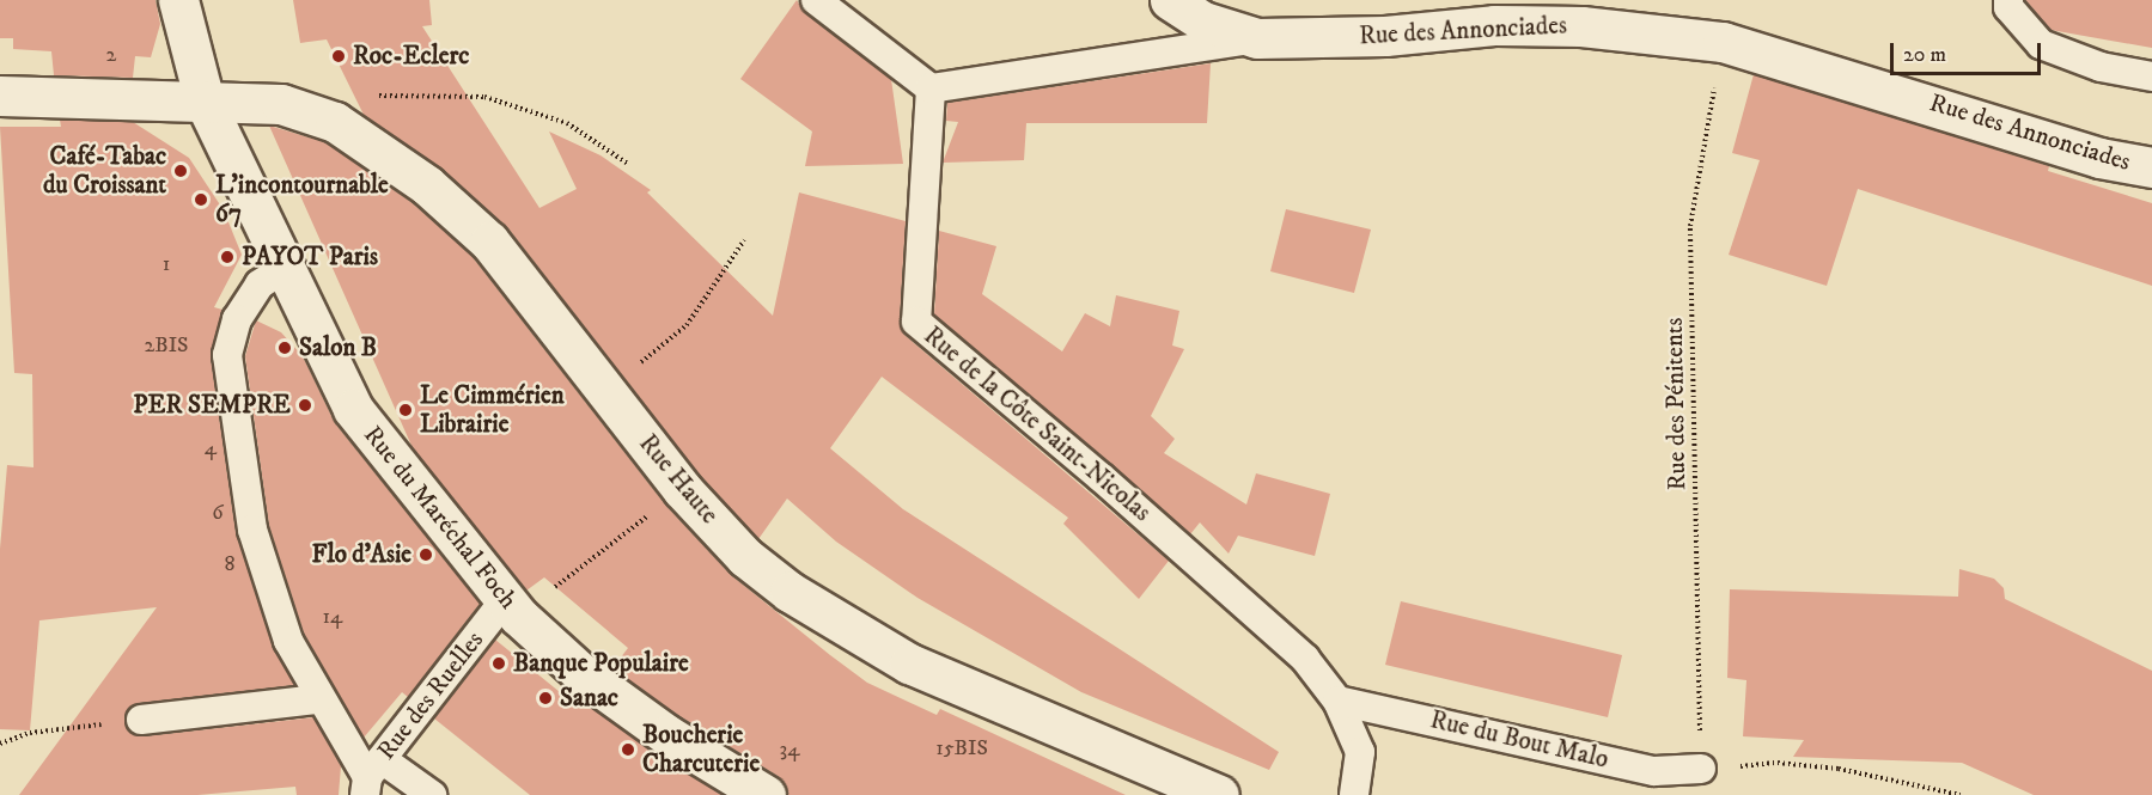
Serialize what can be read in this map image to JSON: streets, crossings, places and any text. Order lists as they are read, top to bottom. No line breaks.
{"streets":{"street":["Rue des Annonciades","Rue Haute","Rue du Maréchal Foch"],"lane":["Rue de la Côte Saint-Nicolas","Rue des Ruelles","Rue du Bout Malo"],"path":["Rue des Pénitents"]},"crossings":[["Rue des Annonciades","Rue des Pénitents"],["Rue des Annonciades","Rue de la Côte Saint-Nicolas"],["Rue des Pénitents","Rue du Bout Malo"],["Rue de la Côte Saint-Nicolas","Rue du Bout Malo"],["Rue Haute","Rue du Maréchal Foch"],["Rue du Maréchal Foch","Rue des Ruelles"]],"places":["Roc-Eclerc","Café-Tabac du Croissant","L'incontournable 67","PAYOT Paris","Salon B","PER SEMPRE","Le Cimmérien Librairie","Flo d'Asie","Banque Populaire","Sanac","Boucherie Charcuterie"],"house_numbers":["2","1","2BIS","4","6","8","14","15BIS","34"],"scale_bar":"20 m"}
